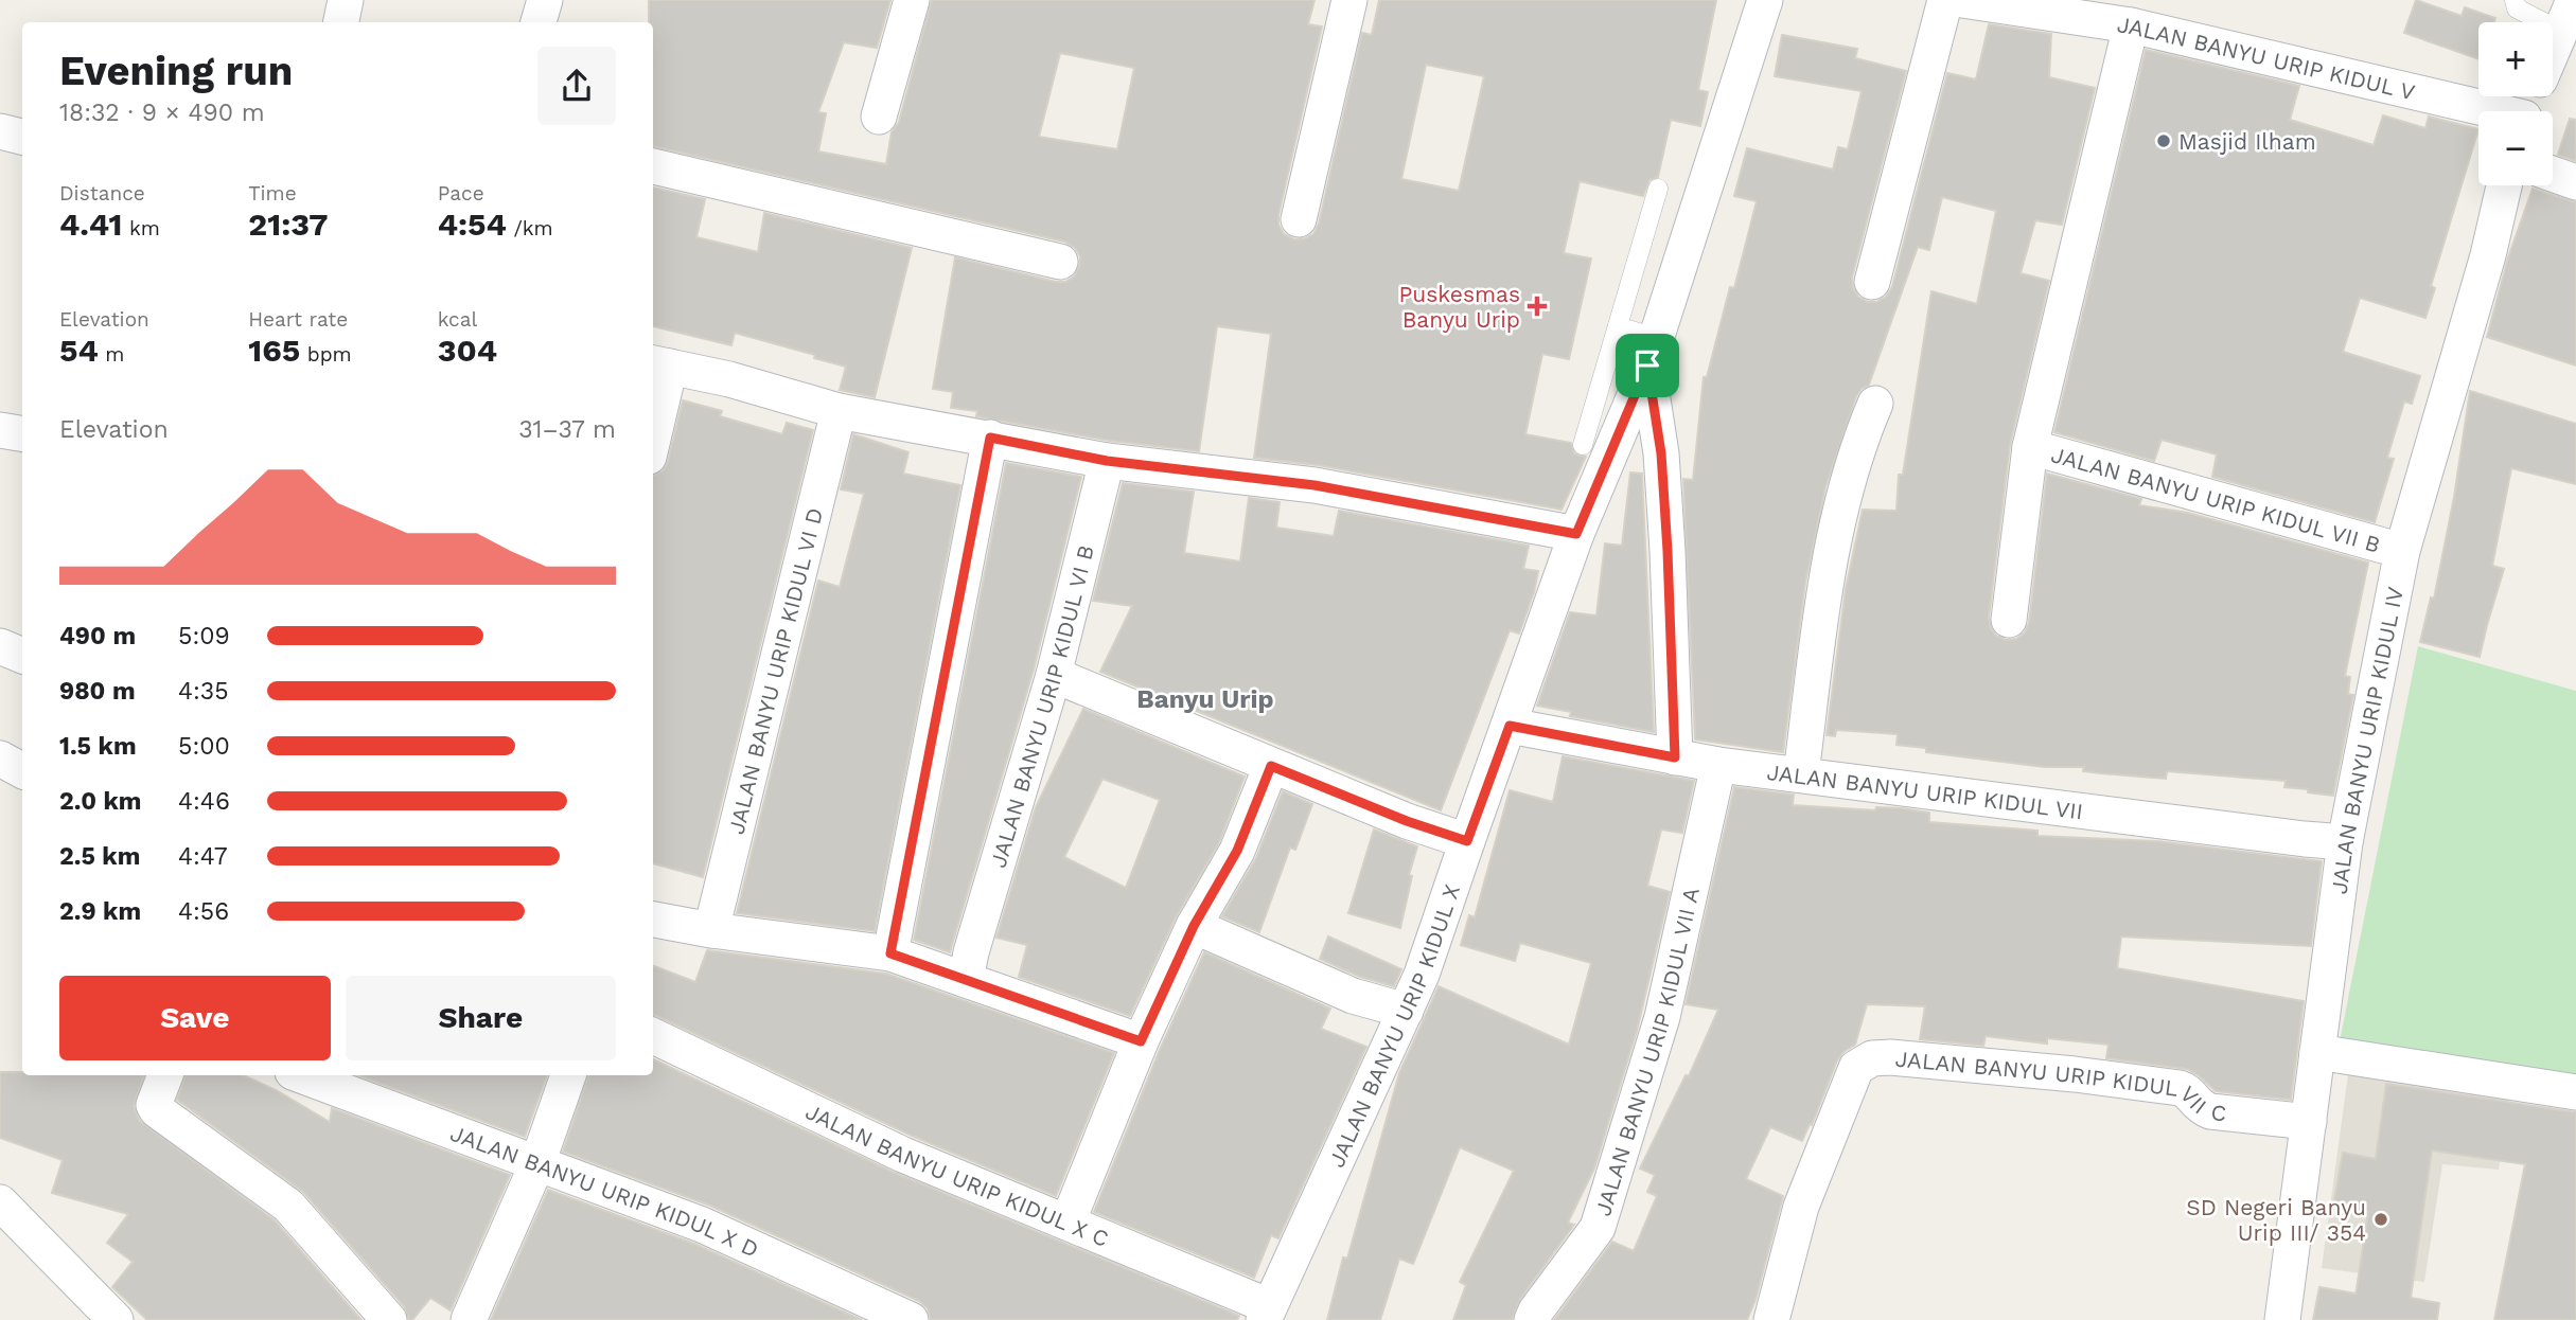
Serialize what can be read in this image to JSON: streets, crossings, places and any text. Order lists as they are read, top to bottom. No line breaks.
{"streets":{"street":["JALAN BANYU URIP KIDUL V","JALAN BANYU URIP KIDUL VII B","JALAN BANYU URIP KIDUL VI D","JALAN BANYU URIP KIDUL VI B","JALAN BANYU URIP KIDUL IV","JALAN BANYU URIP KIDUL VII","JALAN BANYU URIP KIDUL X","JALAN BANYU URIP KIDUL VII A","JALAN BANYU URIP KIDUL VII C","JALAN BANYU URIP KIDUL X C","JALAN BANYU URIP KIDUL X D"]},"crossings":[["JALAN BANYU URIP KIDUL VII B","JALAN BANYU URIP KIDUL IV"],["JALAN BANYU URIP KIDUL IV","JALAN BANYU URIP KIDUL VII"],["JALAN BANYU URIP KIDUL IV","JALAN BANYU URIP KIDUL VII C"],["JALAN BANYU URIP KIDUL VII","JALAN BANYU URIP KIDUL X"],["JALAN BANYU URIP KIDUL VII","JALAN BANYU URIP KIDUL VII A"],["JALAN BANYU URIP KIDUL X","JALAN BANYU URIP KIDUL X C"]],"districts":["Banyu Urip"],"places":{"other":["Masjid Ilham","SD Negeri Banyu Urip III/ 354"],"health":["Puskesmas Banyu Urip"]},"page":{"map_buttons":["+","−"],"heading":["Evening run","18:32 · 9 × 490 m"],"stats":[["Distance","4.41 km"],["Time","21:37"],["Pace","4:54 /km"],["Elevation","54 m"],["Heart rate","165 bpm"],["kcal","304"]],"chart":["Elevation","31–37 m"],"list":[{"name":"490 m","note":"5:09"},{"name":"980 m","note":"4:35"},{"name":"1.5 km","note":"5:00"},{"name":"2.0 km","note":"4:46"},{"name":"2.5 km","note":"4:47"},{"name":"2.9 km","note":"4:56"}],"buttons":["Save","Share"]}}
